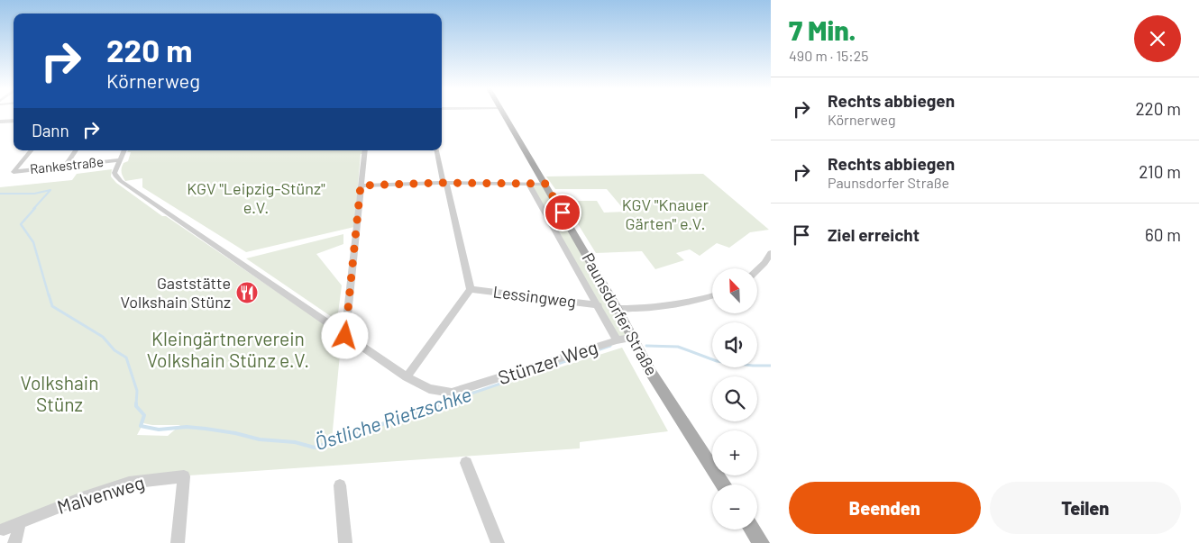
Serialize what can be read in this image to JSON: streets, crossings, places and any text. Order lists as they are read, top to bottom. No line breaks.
{"streets":{"main road":["Paunsdorfer Straße"],"street":["Rankestraße","Lessingweg","Stünzer Weg","Malvenweg"]},"crossings":[["Rankestraße","Stünzer Weg"],["Lessingweg","Paunsdorfer Straße"],["Lessingweg","Stünzer Weg"],["Paunsdorfer Straße","Stünzer Weg"]],"water":["Östliche Rietzschke"],"parks":["KGV \"Leipzig-Stünz\" e.V.","KGV \"Knauer Gärten\" e.V.","Kleingärtnerverein Volkshain Stünz e.V.","Volkshain Stünz"],"places":{"restaurant":["Gaststätte Volkshain Stünz"]},"north":"top left","page":{"heading":["7 Min.","490 m · 15:25"],"turn":["220 m","Körnerweg"],"list":[{"name":"Rechts abbiegen","note":"Körnerweg","value":"220 m"},{"name":"Rechts abbiegen","note":"Paunsdorfer Straße","value":"210 m"},{"name":"Ziel erreicht","value":"60 m"}],"then":"Dann","map_buttons":["+","−"],"buttons":["Beenden","Teilen"]}}
